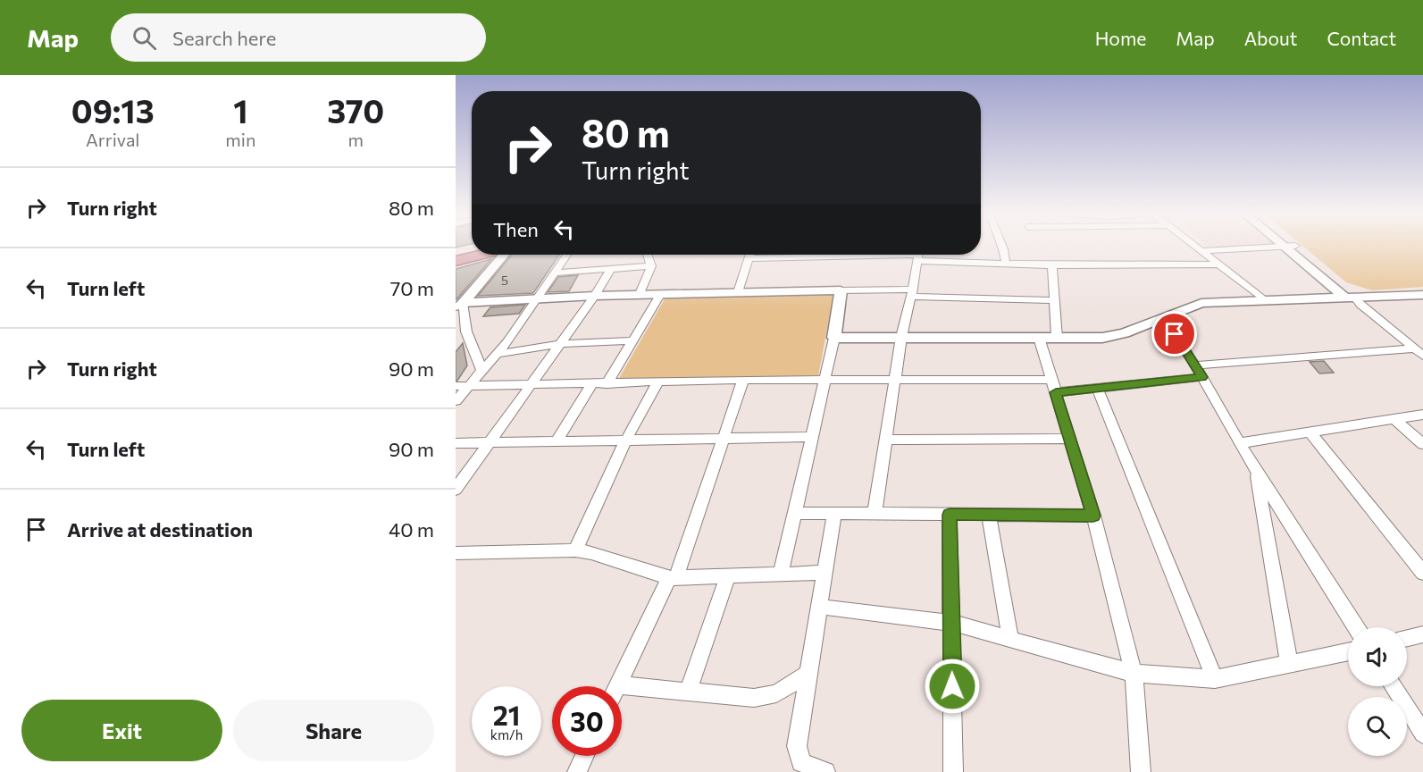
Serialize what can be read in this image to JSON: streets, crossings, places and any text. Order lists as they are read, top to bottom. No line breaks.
{"house_numbers":["5"],"page":{"header":"Map","search":"Search here","nav":["Home","Map","About","Contact"],"eta":["09:13","Arrival","1","min","370","m"],"turn":["80 m","Turn right"],"list":[{"name":"Turn right","value":"80 m"},{"name":"Turn left","value":"70 m"},{"name":"Turn right","value":"90 m"},{"name":"Turn left","value":"90 m"},{"name":"Arrive at destination","value":"40 m"}],"then":"Then","speed":"21 km/h","limit":"30","buttons":["Exit","Share"]}}
